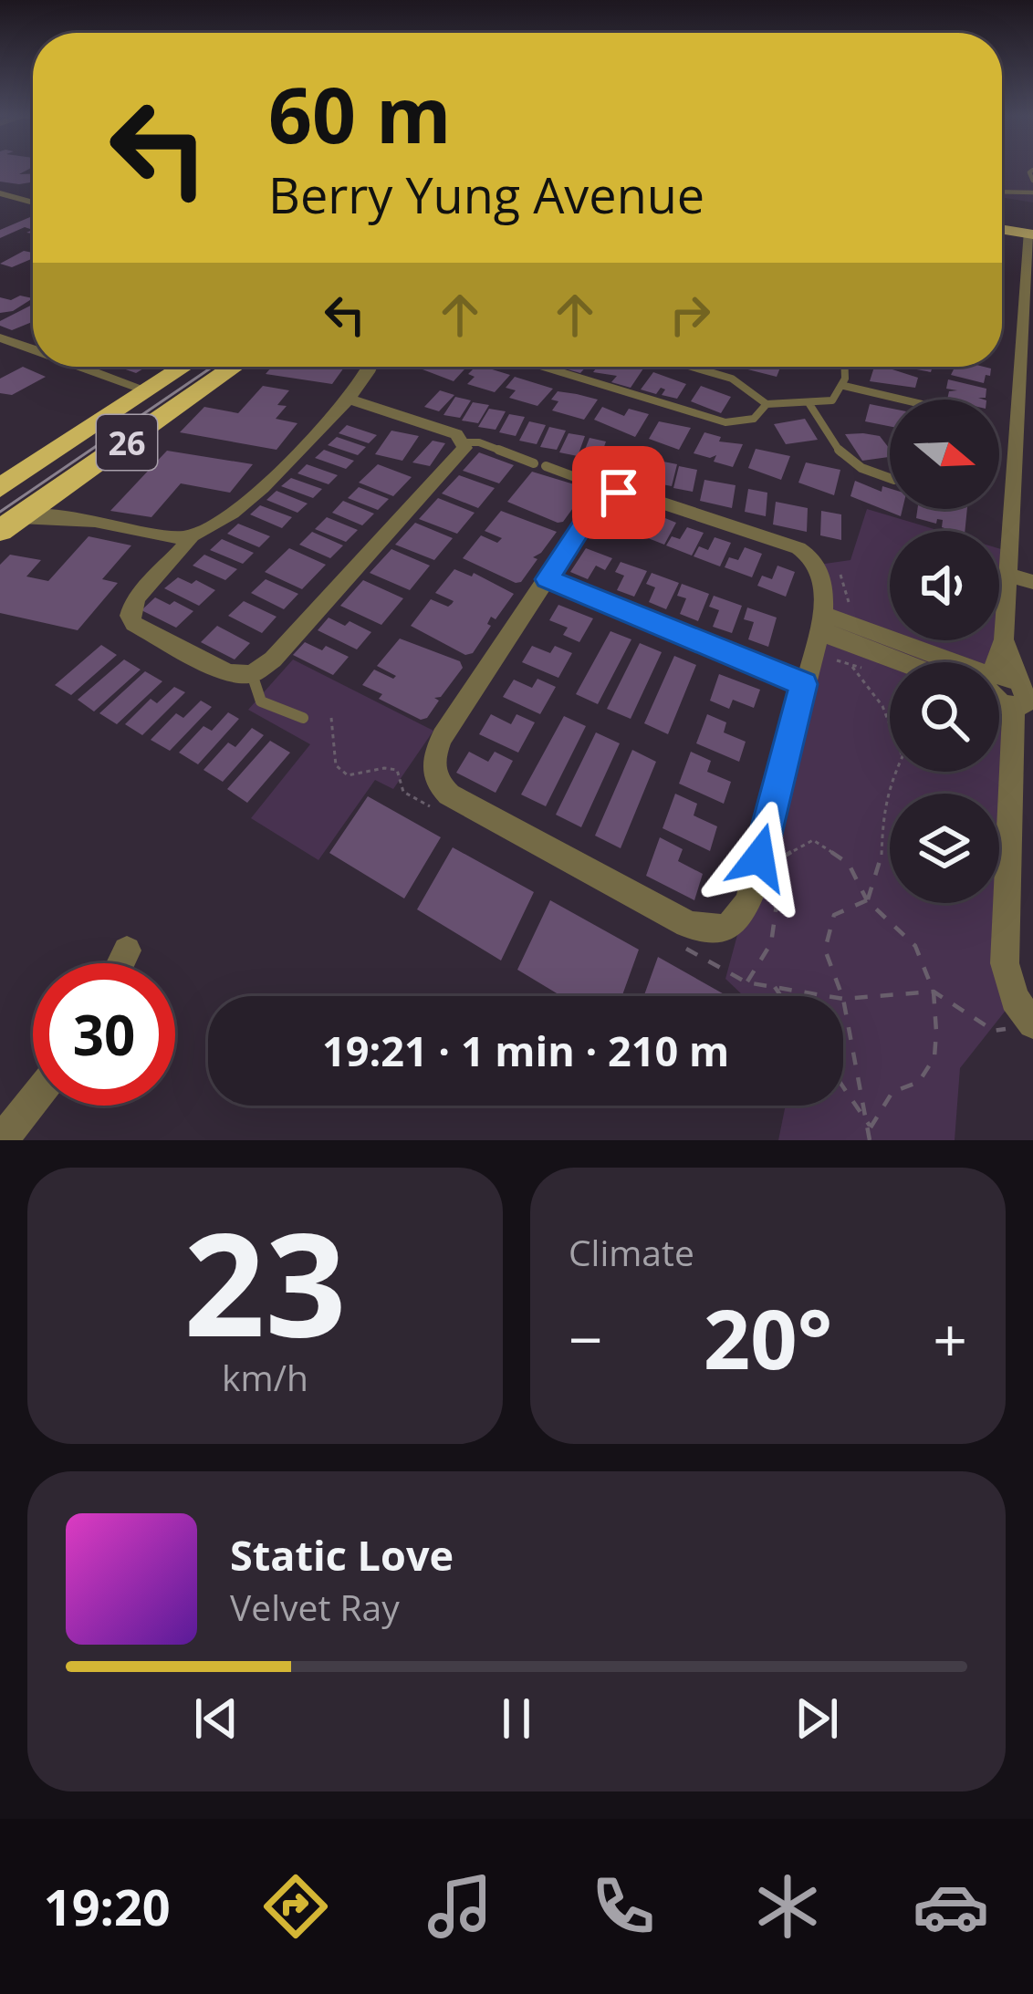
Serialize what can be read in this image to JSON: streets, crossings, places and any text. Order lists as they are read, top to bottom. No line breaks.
{"streets":{"highway":["26"]},"north":"right","page":{"turn":["60 m","Berry Yung Avenue"],"limit":"30","trip":"19:21 · 1 min · 210 m","tile":[["23","km/h"],"Climate"],"heat":["−","20°","+"],"song":["Static Love","Velvet Ray"],"tabs":"19:20"}}
